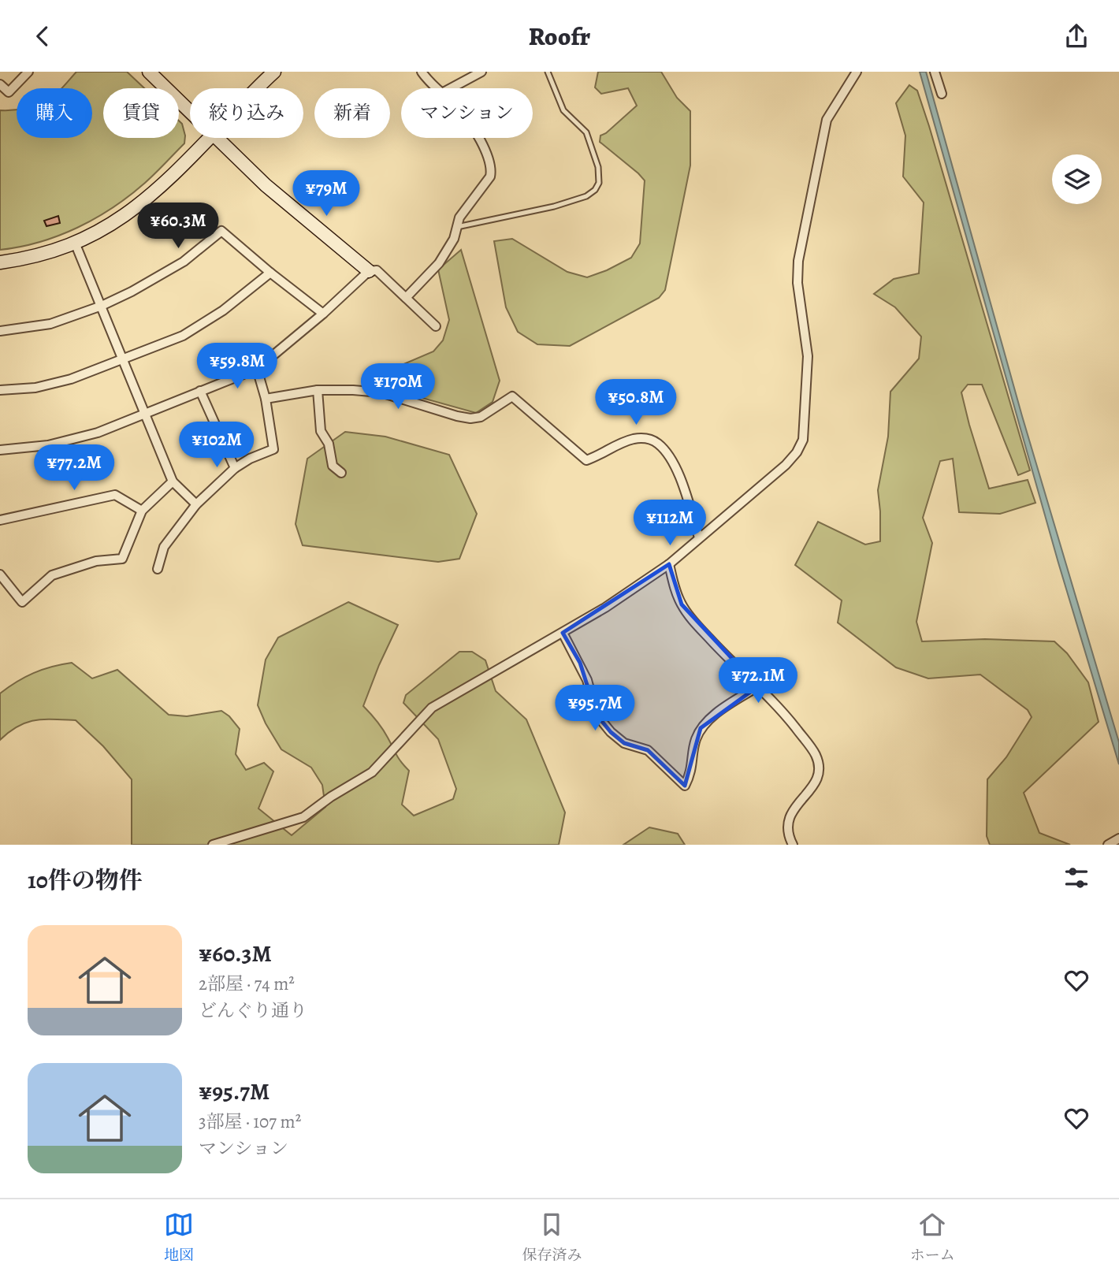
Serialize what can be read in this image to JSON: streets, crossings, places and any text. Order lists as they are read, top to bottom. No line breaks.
{"page":{"header":"Roofr","chip":["購入","賃貸","絞り込み","新着","マンション"],"price":["¥79M","¥60.3M","¥59.8M","¥170M","¥50.8M","¥102M","¥77.2M","¥112M","¥72.1M","¥95.7M"],"heading":"10件の物件","list":[{"name":"¥60.3M","note":"2部屋 · 74 m² · どんぐり通り"},{"name":"¥95.7M","note":"3部屋 · 107 m² · マンション"}],"tabs":["地図","保存済み","ホーム"]}}
